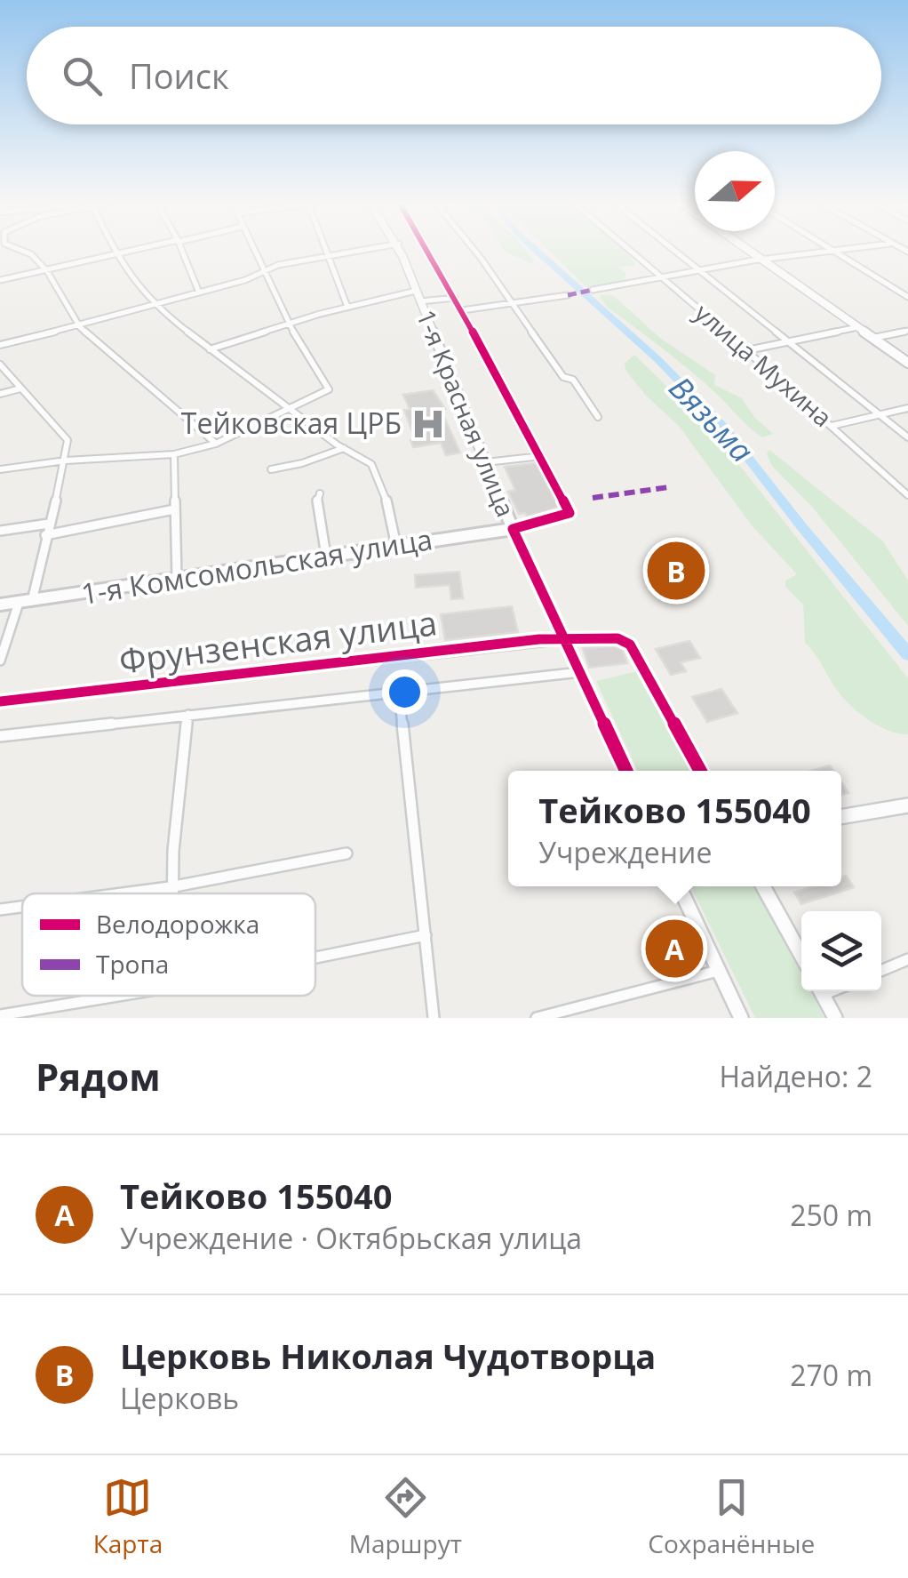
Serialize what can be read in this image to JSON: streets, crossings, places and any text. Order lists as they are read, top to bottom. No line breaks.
{"streets":{"main road":["1-я Красная улица","1-я Комсомольская улица"],"street":["улица Мухина","Фрунзенская улица"]},"crossings":[["1-я Красная улица","1-я Комсомольская улица"]],"water":["Вязьма"],"places":{"hospital":["Тейковская ЦРБ"]},"legend":["Велодорожка","Тропа"],"north":"right","page":{"search":"Поиск","pins":["B","A"],"popup":["Тейково 155040","Учреждение"],"heading":["Рядом","Найдено: 2"],"list":[{"mark":"A","name":"Тейково 155040","note":"Учреждение · Октябрьская улица","value":"250 m"},{"mark":"B","name":"Церковь Николая Чудотворца","note":"Церковь","value":"270 m"}],"nav":["Карта","Маршрут","Сохранённые"]}}
